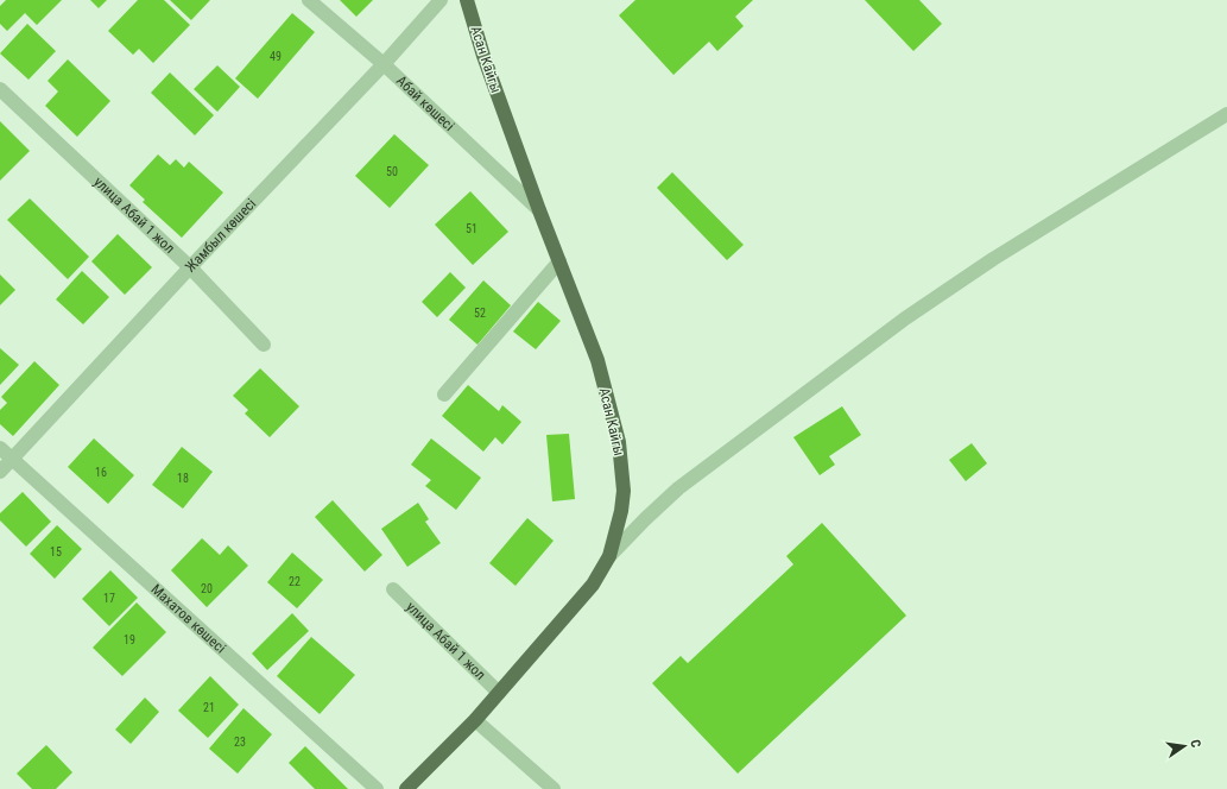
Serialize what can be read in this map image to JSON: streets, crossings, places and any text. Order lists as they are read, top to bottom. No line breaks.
{"streets":{"main road":["Асан Кайгы"],"street":["Абай көшесі","улица Абай 1 жол","Жамбыл көшесі","Махатов көшесі"]},"crossings":[["Асан Кайгы","Абай көшесі"],["Асан Кайгы","улица Абай 1 жол"],["Абай көшесі","Жамбыл көшесі"],["улица Абай 1 жол","Жамбыл көшесі"],["Жамбыл көшесі","Махатов көшесі"]],"house_numbers":["49","50","51","52","16","18","15","22","20","17","19","21","23"],"north":"right"}
